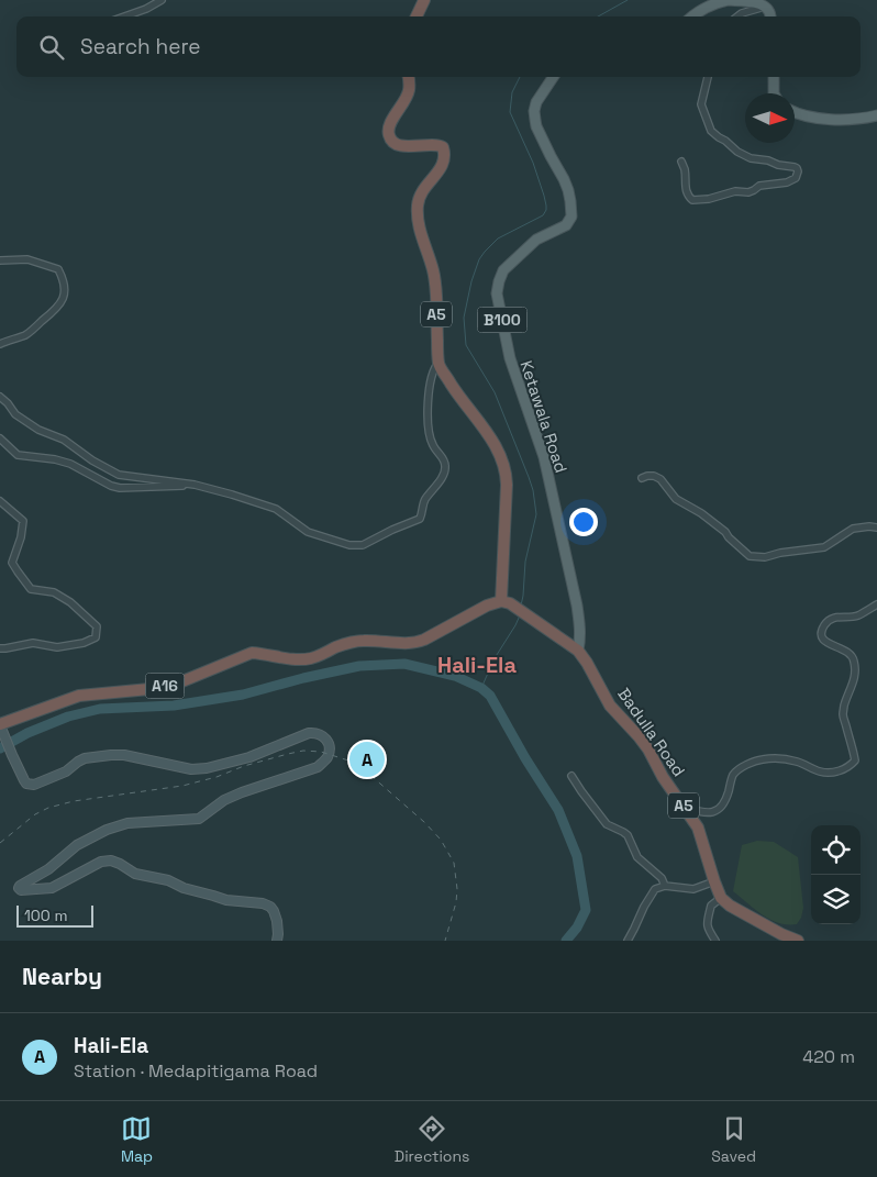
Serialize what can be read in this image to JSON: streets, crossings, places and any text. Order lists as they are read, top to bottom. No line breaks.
{"streets":{"highway":["A5","A16","Badulla Road"],"main road":["B100","Ketawala Road"]},"crossings":[["A5","A16"],["A5","Badulla Road"],["Ketawala Road","Badulla Road"],["A16","Badulla Road"]],"districts":["Hali-Ela"],"scale_bar":"100 m","north":"right","page":{"search":"Search here","pins":"A","scale":"100 m","heading":"Nearby","list":[{"mark":"A","name":"Hali-Ela","note":"Station · Medapitigama Road","value":"420 m"}],"nav":["Map","Directions","Saved"]}}
